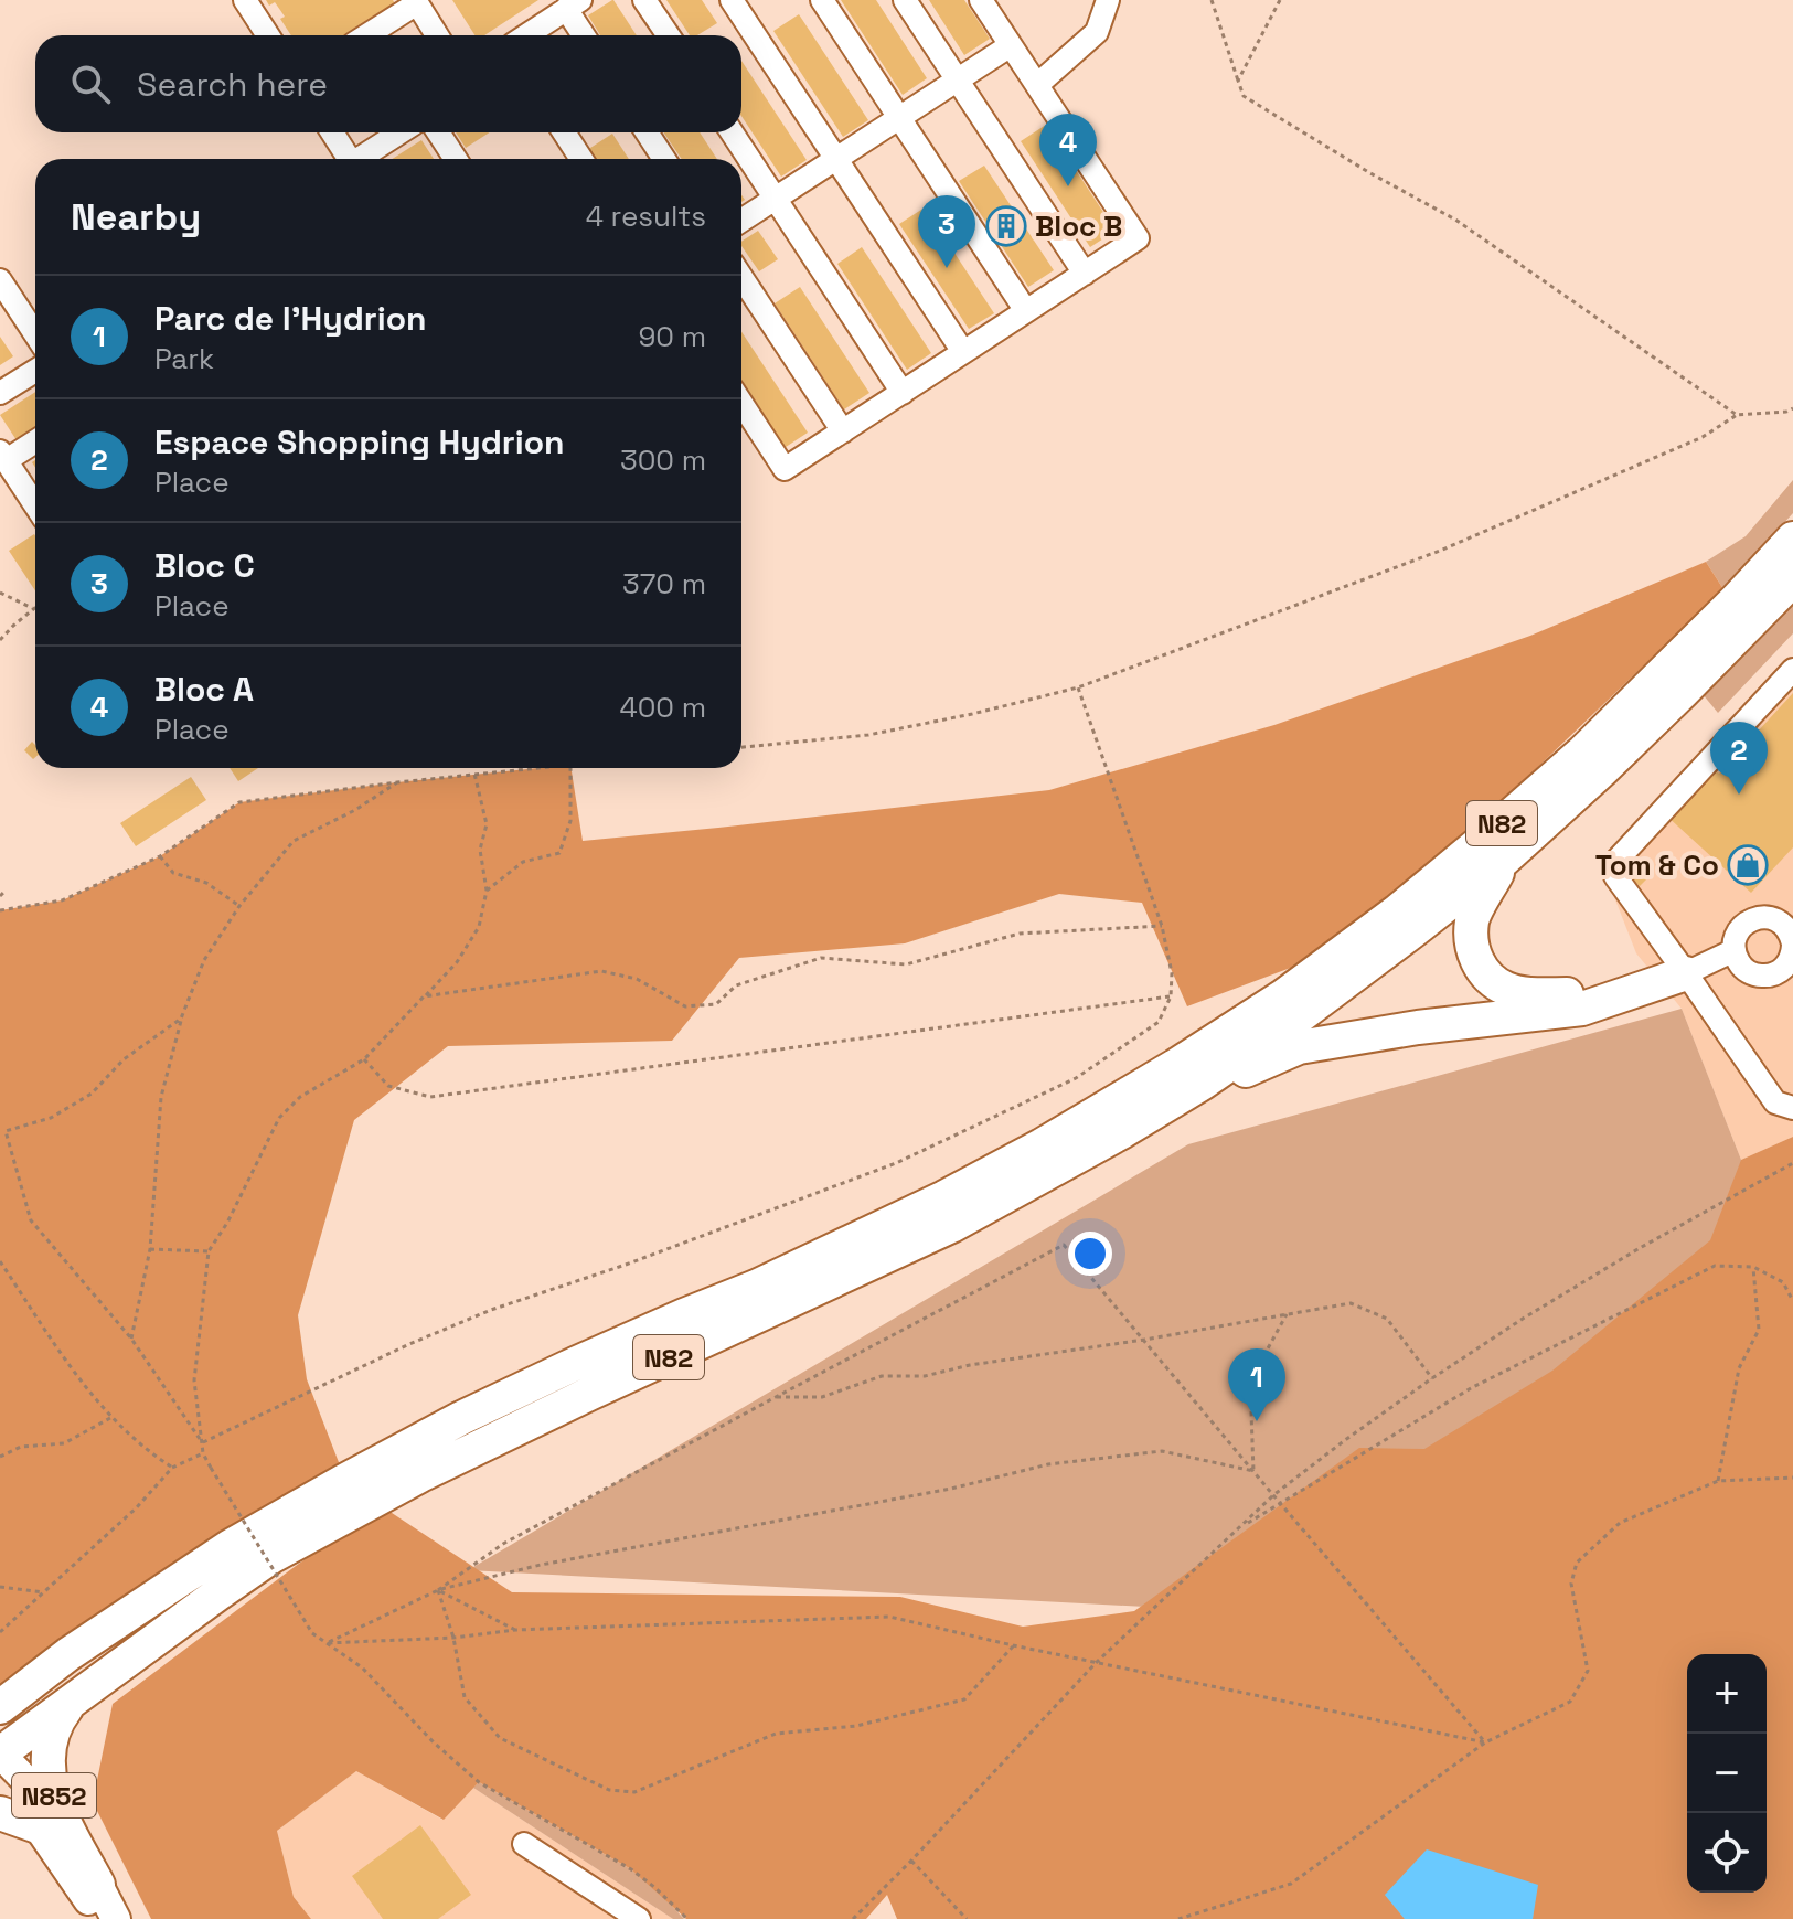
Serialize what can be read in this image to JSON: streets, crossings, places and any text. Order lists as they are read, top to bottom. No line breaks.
{"streets":{"highway":["N82","N852"]},"crossings":[["N82","N852"]],"places":{"building":["Bloc B"],"shop":["Tom & Co"]},"page":{"search":"Search here","pins":["4","3","2","1"],"heading":["Nearby","4 results"],"list":[{"mark":"1","name":"Parc de l'Hydrion","note":"Park","value":"90 m"},{"mark":"2","name":"Espace Shopping Hydrion","note":"Place","value":"300 m"},{"mark":"3","name":"Bloc C","note":"Place","value":"370 m"},{"mark":"4","name":"Bloc A","note":"Place","value":"400 m"}],"map_buttons":["+","−"]}}
